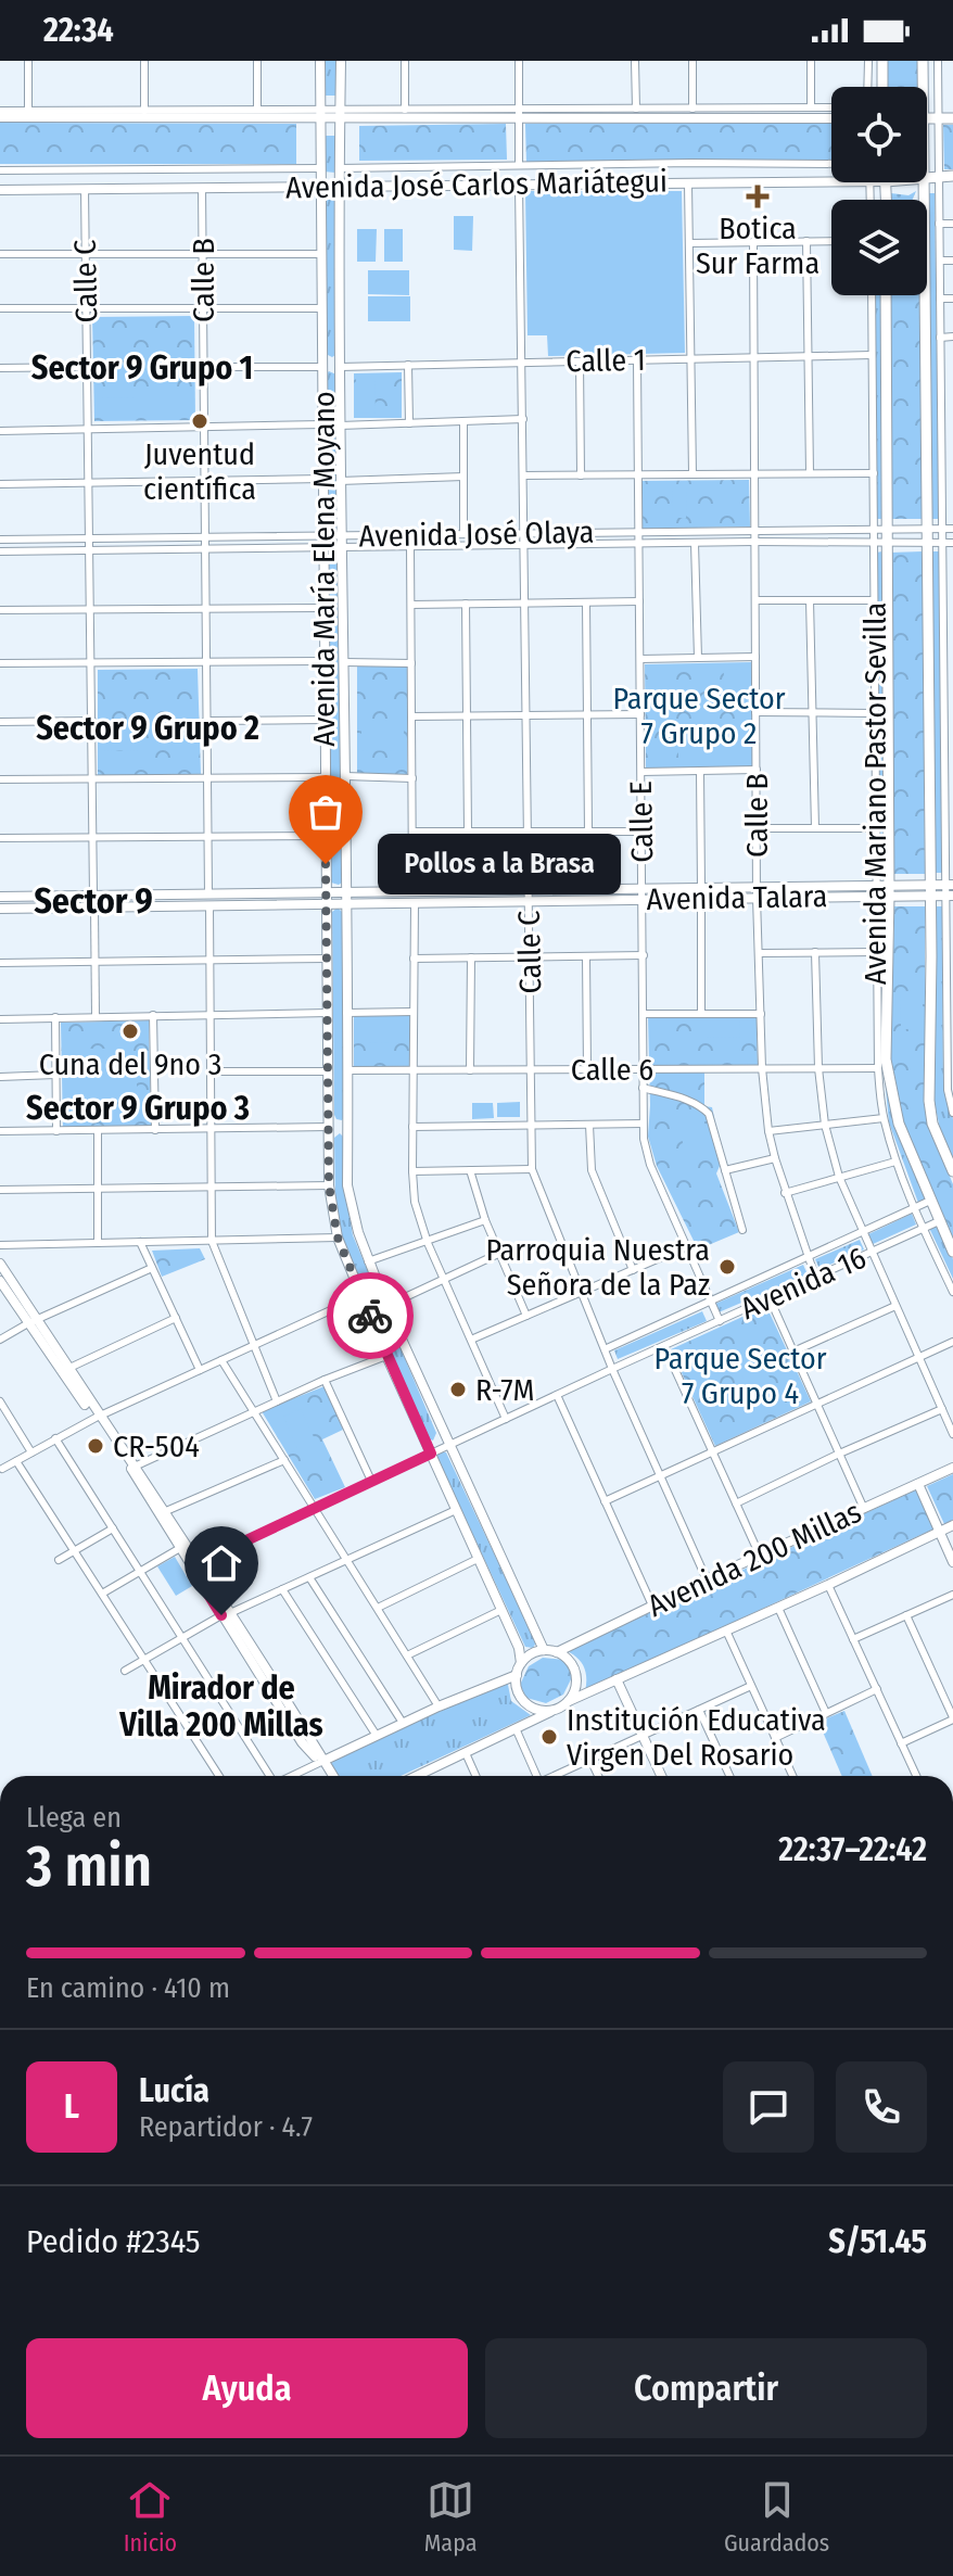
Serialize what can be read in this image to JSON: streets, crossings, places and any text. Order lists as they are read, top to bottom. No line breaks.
{"streets":{"main road":["Avenida José Carlos Mariátegui","Avenida Mariano Pastor Sevilla"],"street":["Calle B","Calle C","Calle 1","Avenida José Olaya","Avenida María Elena Moyano","Calle E","Avenida Talara","Calle 6","Avenida 16","Avenida 200 Millas"]},"crossings":[["Avenida José Carlos Mariátegui","Calle B"],["Avenida José Carlos Mariátegui","Calle C"],["Avenida José Carlos Mariátegui","Avenida María Elena Moyano"],["Calle B","Calle 1"],["Calle B","Avenida José Olaya"],["Calle B","Avenida Talara"],["Calle B","Calle 6"],["Calle B","Avenida 16"],["Calle C","Calle 1"],["Calle C","Avenida José Olaya"],["Calle C","Avenida Talara"],["Calle C","Calle 6"],["Calle C","Avenida 16"],["Calle C","Avenida 200 Millas"],["Calle 1","Avenida María Elena Moyano"],["Calle 1","Avenida Mariano Pastor Sevilla"],["Calle 1","Calle E"],["Avenida José Olaya","Avenida María Elena Moyano"],["Avenida José Olaya","Avenida Mariano Pastor Sevilla"],["Avenida José Olaya","Calle E"],["Avenida María Elena Moyano","Avenida Talara"],["Avenida María Elena Moyano","Calle 6"],["Avenida María Elena Moyano","Avenida 16"],["Avenida María Elena Moyano","Avenida 200 Millas"],["Avenida Mariano Pastor Sevilla","Avenida Talara"],["Avenida Mariano Pastor Sevilla","Calle 6"],["Avenida Mariano Pastor Sevilla","Avenida 16"],["Calle E","Avenida Talara"],["Calle E","Calle 6"],["Calle E","Avenida 16"]],"districts":["Sector 9 Grupo 1","Sector 9 Grupo 2","Sector 9","Sector 9 Grupo 3","Mirador de Villa 200 Millas"],"parks":["Parque Sector 7 Grupo 2","Parque Sector 7 Grupo 4"],"places":{"health":["Botica Sur Farma"],"other":["Juventud científica","Pollos a la Brasa","Cuna del 9no 3","Parroquia Nuestra Señora de la Paz","R-7M","CR-504","Institución Educativa Virgen Del Rosario"]},"page":{"status":"22:34","bubble":"Pollos a la Brasa","heading":["3 min","Llega en","22:37–22:42"],"panel":["Lucía","Repartidor · 4.7","Pedido #2345","S/51.45"],"bar":"En camino · 410 m","round":"L","buttons":["Ayuda","Compartir"],"tabs":["Inicio","Mapa","Guardados"]}}
